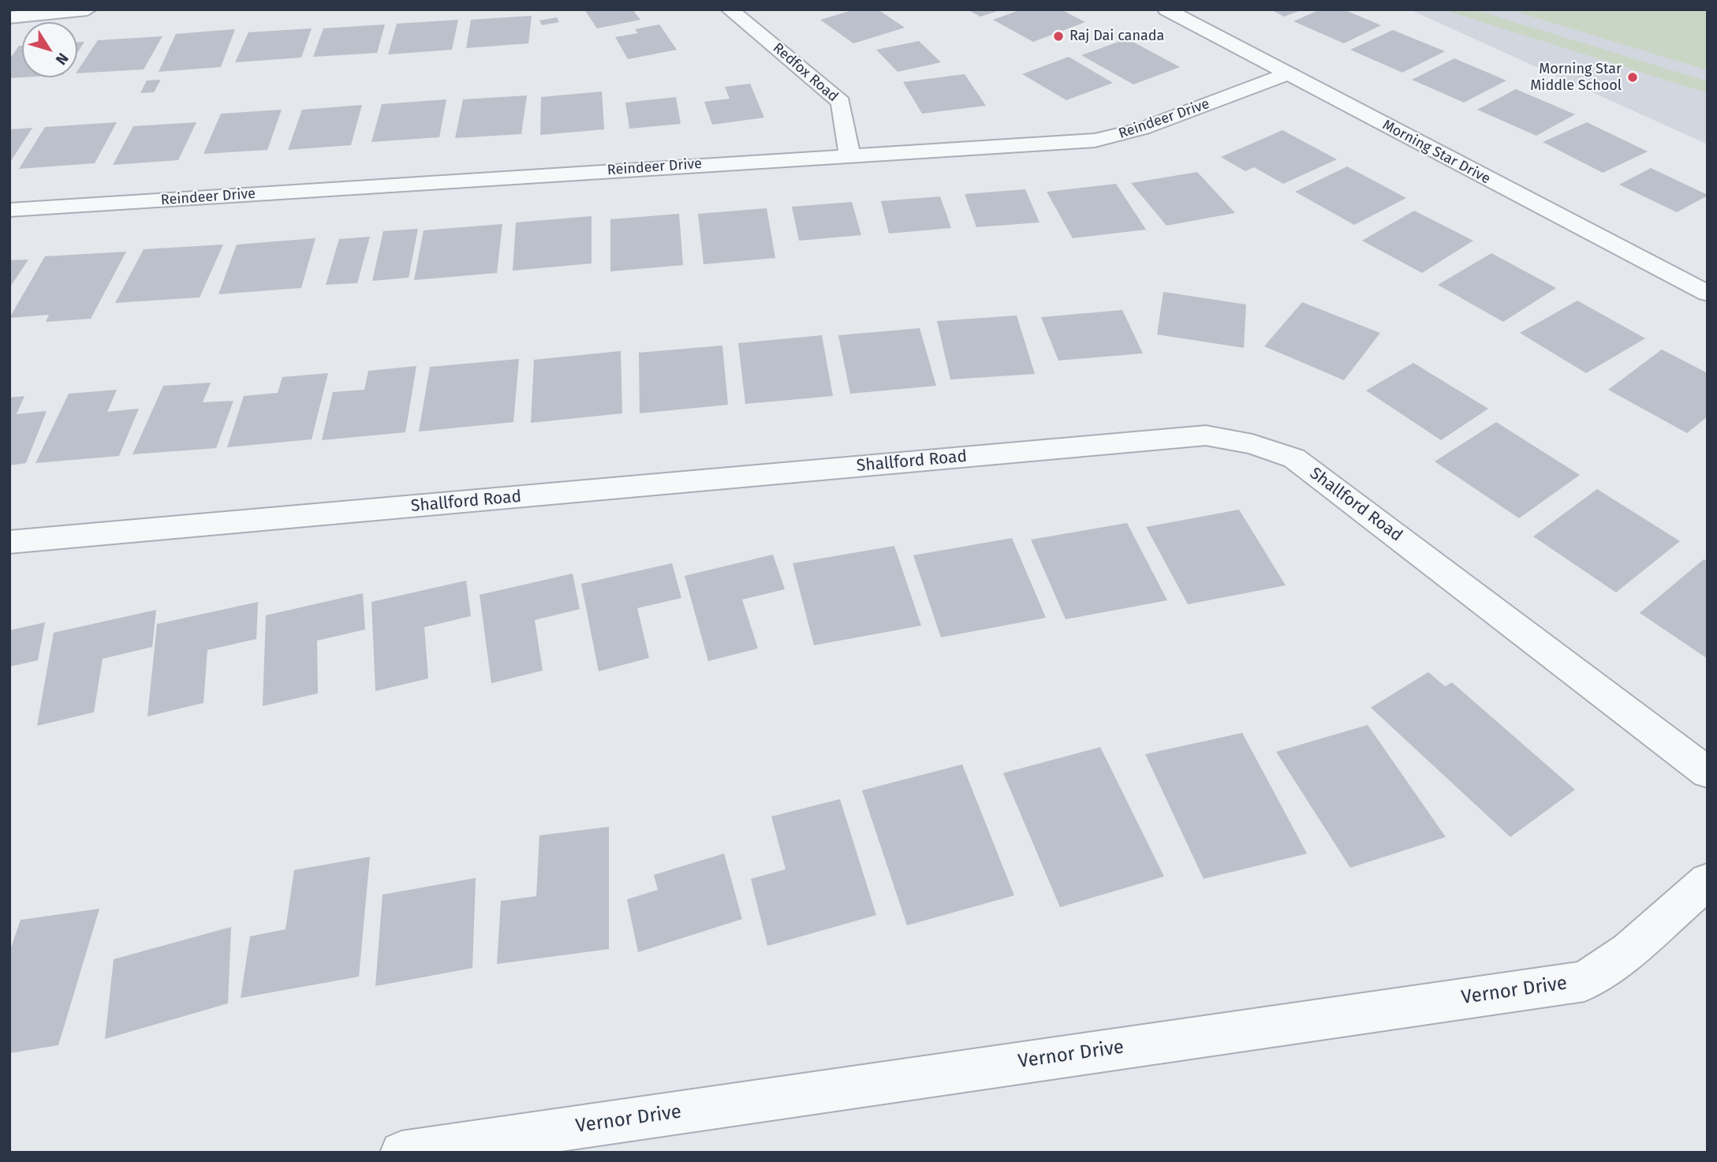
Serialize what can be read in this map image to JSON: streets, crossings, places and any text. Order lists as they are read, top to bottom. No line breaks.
{"streets":{"street":["Redfox Road","Reindeer Drive","Morning Star Drive","Shallford Road","Vernor Drive"]},"crossings":[["Redfox Road","Reindeer Drive"],["Reindeer Drive","Morning Star Drive"]],"places":["Raj Dai canada","Morning Star Middle School"],"north":"bottom right"}
